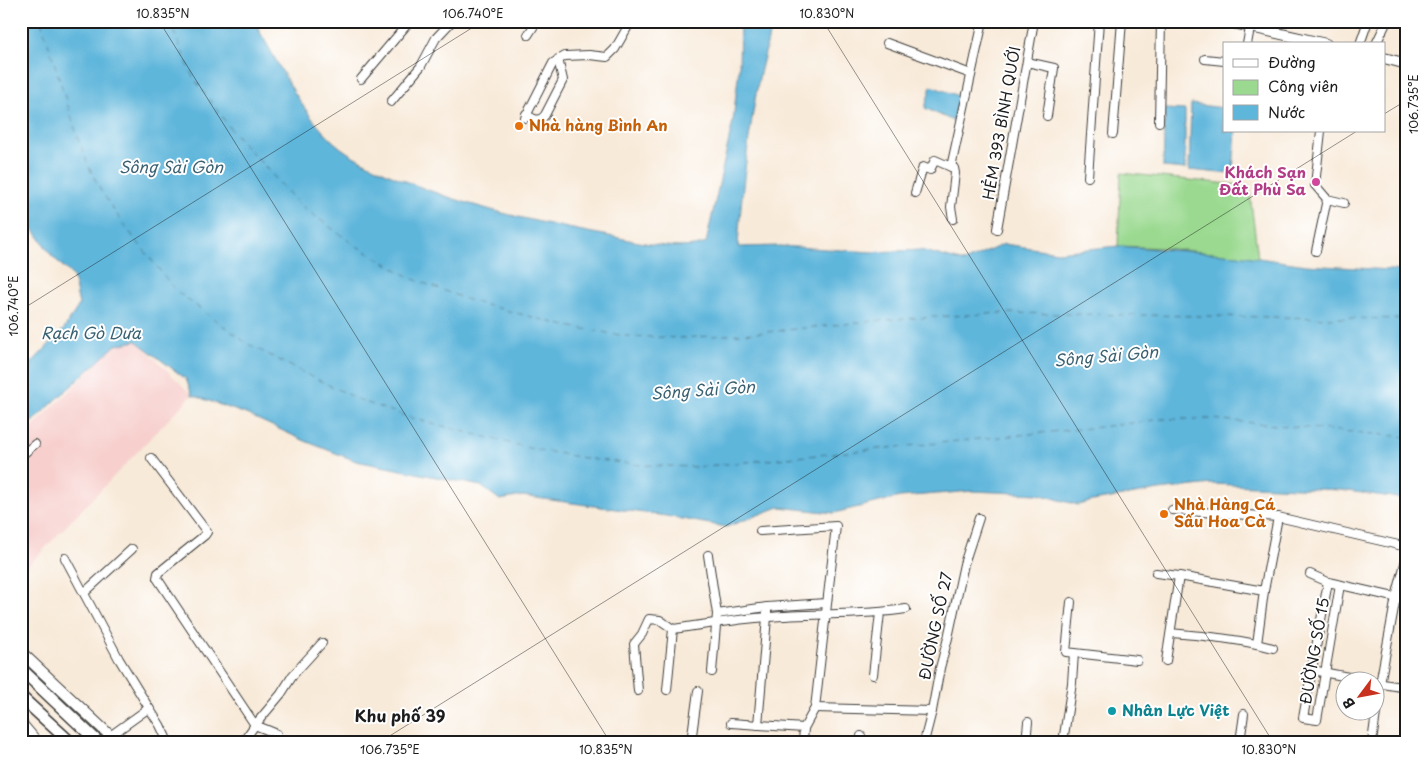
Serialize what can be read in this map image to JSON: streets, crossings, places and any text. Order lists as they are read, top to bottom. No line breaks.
{"streets":{"street":["HẺM 393 BÌNH QUỚI","ĐƯỜNG SỐ 27","ĐƯỜNG SỐ 15"]},"districts":["Khu phố 39"],"water":["Sông Sài Gòn","Rạch Gò Dưa"],"places":["Nhà hàng Bình An","Khách Sạn Đất Phù Sa","Nhà Hàng Cá Sấu Hoa Cà","Nhân Lực Việt"],"legend":["Đường","Công viên","Nước"],"north":"bottom left","coordinates":["10.835°N","106.740°E","10.830°N","106.735°E"]}
